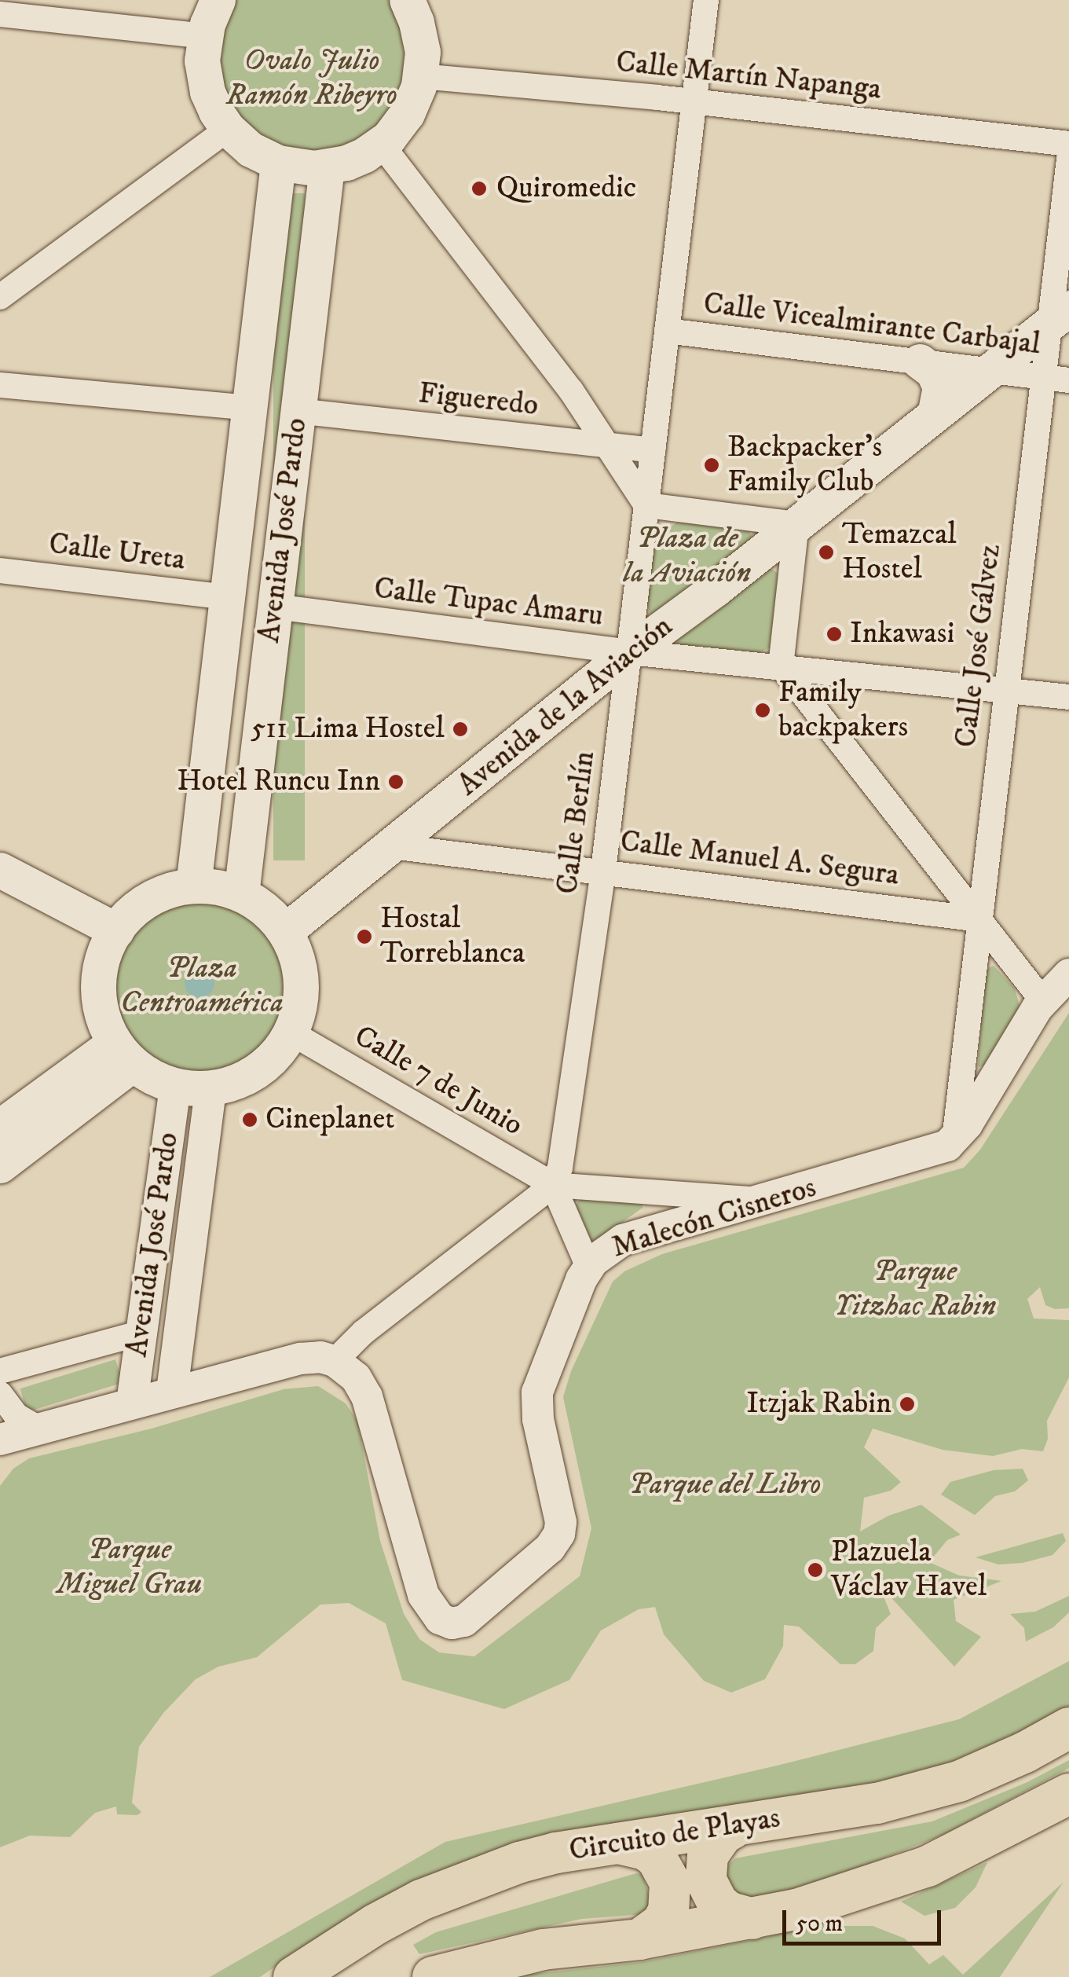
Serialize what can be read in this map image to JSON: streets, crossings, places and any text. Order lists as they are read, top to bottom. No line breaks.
{"streets":{"highway":["Circuito de Playas"],"main road":["Avenida José Pardo","Avenida de la Aviación"],"street":["Calle Martín Napanga","Calle Vicealmirante Carbajal","Figueredo","Calle Ureta","Calle Tupac Amaru","Calle José Gálvez","Calle Berlín","Calle Manuel A. Segura","Calle 7 de Junio","Malecón Cisneros"]},"crossings":[["Calle Martín Napanga","Calle Berlín"],["Calle Vicealmirante Carbajal","Calle José Gálvez"],["Calle Vicealmirante Carbajal","Avenida de la Aviación"],["Calle Vicealmirante Carbajal","Calle Berlín"],["Figueredo","Avenida José Pardo"],["Figueredo","Calle Berlín"],["Avenida José Pardo","Calle Ureta"],["Avenida José Pardo","Calle Tupac Amaru"],["Avenida José Pardo","Avenida de la Aviación"],["Avenida José Pardo","Calle 7 de Junio"],["Calle Tupac Amaru","Calle José Gálvez"],["Calle Tupac Amaru","Avenida de la Aviación"],["Calle Tupac Amaru","Calle Berlín"],["Calle José Gálvez","Avenida de la Aviación"],["Calle José Gálvez","Calle Manuel A. Segura"],["Calle José Gálvez","Malecón Cisneros"],["Avenida de la Aviación","Calle Berlín"],["Avenida de la Aviación","Calle Manuel A. Segura"],["Avenida de la Aviación","Calle 7 de Junio"],["Calle Berlín","Calle Manuel A. Segura"],["Calle Berlín","Calle 7 de Junio"],["Calle 7 de Junio","Malecón Cisneros"]],"parks":["Ovalo Julio Ramón Ribeyro","Plaza de la Aviación","Plaza Centroamérica","Parque Yitzhac Rabin","Parque del Libro","Parque Miguel Grau"],"places":["Quiromedic","Backpacker's Family Club","Temazcal Hostel","Inkawasi","Family backpakers","511 Lima Hostel","Hotel Runcu Inn","Hostal Torreblanca","Cineplanet","Itzjak Rabin","Plazuela Václav Havel"],"scale_bar":"50 m"}
